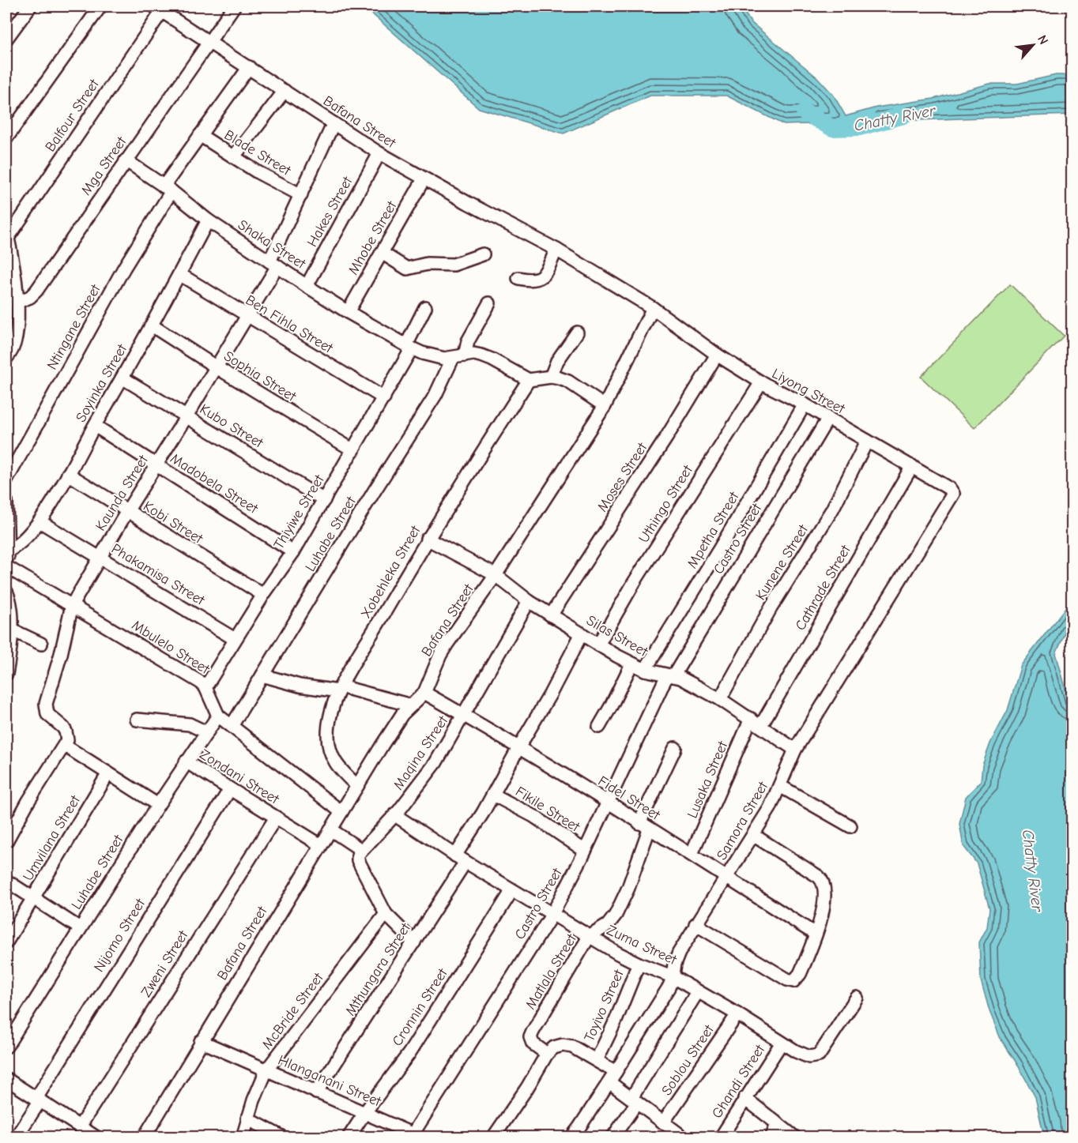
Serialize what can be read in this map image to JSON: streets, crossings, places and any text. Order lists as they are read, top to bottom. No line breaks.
{"streets":{"street":["Balfour Street","Bafana Street","Blade Street","Mga Street","Hakes Street","Mhobe Street","Shaka Street","Ben Fihla Street","Ntingane Street","Sophia Street","Soyinka Street","Liyong Street","Kubo Street","Moses Street","Madobela Street","Kaunda Street","Uthingo Street","Thiyiwe Street","Kobi Street","Mpetha Street","Luhabe Street","Castro Street","Kunene Street","Xobehleka Street","Phakamisa Street","Cathrade Street","Silas Street","Mbulelo Street","Maqina Street","Zondani Street","Lusaka Street","Fidel Street","Fikile Street","Samora Street","Umvilana Street","Nijomo Street","Zuma Street","Zweni Street","Mthungara Street","Matlala Street","Toyivo Street","Cronnin Street","McBride Street","Soblou Street","Hlanganani Street","Ghandi Street"]},"crossings":[["Balfour Street","Bafana Street"],["Bafana Street","Mga Street"],["Bafana Street","Hakes Street"],["Bafana Street","Mhobe Street"],["Bafana Street","Ntingane Street"],["Bafana Street","Liyong Street"],["Bafana Street","Kaunda Street"],["Bafana Street","Xobehleka Street"],["Bafana Street","Silas Street"],["Bafana Street","Mbulelo Street"],["Bafana Street","Zondani Street"],["Bafana Street","Fidel Street"],["Bafana Street","Hlanganani Street"],["Blade Street","Ntingane Street"],["Blade Street","Kaunda Street"],["Mga Street","Shaka Street"],["Hakes Street","Shaka Street"],["Mhobe Street","Shaka Street"],["Shaka Street","Ntingane Street"],["Shaka Street","Soyinka Street"],["Shaka Street","Kaunda Street"],["Shaka Street","Thiyiwe Street"],["Shaka Street","Luhabe Street"],["Shaka Street","Xobehleka Street"],["Ben Fihla Street","Soyinka Street"],["Ben Fihla Street","Kaunda Street"],["Ben Fihla Street","Thiyiwe Street"],["Sophia Street","Soyinka Street"],["Sophia Street","Kaunda Street"],["Sophia Street","Thiyiwe Street"],["Soyinka Street","Kubo Street"],["Soyinka Street","Madobela Street"],["Soyinka Street","Kobi Street"],["Soyinka Street","Phakamisa Street"],["Liyong Street","Moses Street"],["Liyong Street","Uthingo Street"],["Liyong Street","Mpetha Street"],["Liyong Street","Castro Street"],["Liyong Street","Kunene Street"],["Liyong Street","Cathrade Street"],["Liyong Street","Samora Street"],["Kubo Street","Kaunda Street"],["Kubo Street","Thiyiwe Street"],["Moses Street","Silas Street"],["Madobela Street","Kaunda Street"],["Madobela Street","Thiyiwe Street"],["Kaunda Street","Kobi Street"],["Kaunda Street","Phakamisa Street"],["Kaunda Street","Mbulelo Street"],["Uthingo Street","Silas Street"],["Thiyiwe Street","Kobi Street"],["Thiyiwe Street","Phakamisa Street"],["Thiyiwe Street","Mbulelo Street"],["Mpetha Street","Silas Street"],["Luhabe Street","Mbulelo Street"],["Luhabe Street","Zondani Street"],["Castro Street","Silas Street"],["Castro Street","Fidel Street"],["Castro Street","Fikile Street"],["Castro Street","Zuma Street"],["Castro Street","Hlanganani Street"],["Kunene Street","Silas Street"],["Xobehleka Street","Silas Street"],["Cathrade Street","Silas Street"],["Cathrade Street","Lusaka Street"],["Silas Street","Maqina Street"],["Silas Street","Lusaka Street"],["Silas Street","Samora Street"],["Silas Street","Mthungara Street"],["Maqina Street","Fidel Street"],["Maqina Street","Zuma Street"],["Zondani Street","Nijomo Street"],["Zondani Street","Zweni Street"],["Lusaka Street","Fidel Street"],["Fidel Street","Samora Street"],["Fidel Street","Mthungara Street"],["Fidel Street","Matlala Street"],["Fikile Street","Mthungara Street"],["Samora Street","Zuma Street"],["Zuma Street","Mthungara Street"],["Zuma Street","Matlala Street"],["Zuma Street","Toyivo Street"],["Zuma Street","Cronnin Street"],["Zuma Street","Soblou Street"],["Zuma Street","Ghandi Street"],["Mthungara Street","Hlanganani Street"],["Cronnin Street","Hlanganani Street"],["McBride Street","Hlanganani Street"]],"water":["Chatty River"],"north":"top right"}
